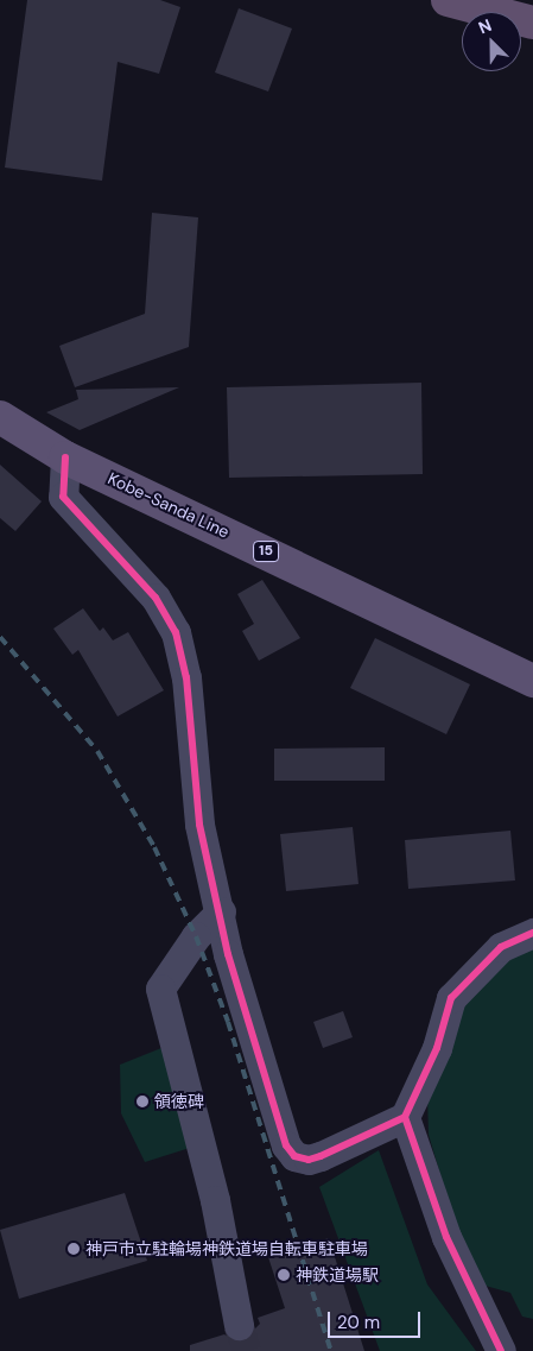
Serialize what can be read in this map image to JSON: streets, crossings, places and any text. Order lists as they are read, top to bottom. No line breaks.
{"streets":{"main road":["Kobe-Sanda Line","15"]},"places":["領徳碑","神戸市立駐輪場神鉄道場自転車駐車場","神鉄道場駅"],"scale_bar":"20 m","north":"top left"}
